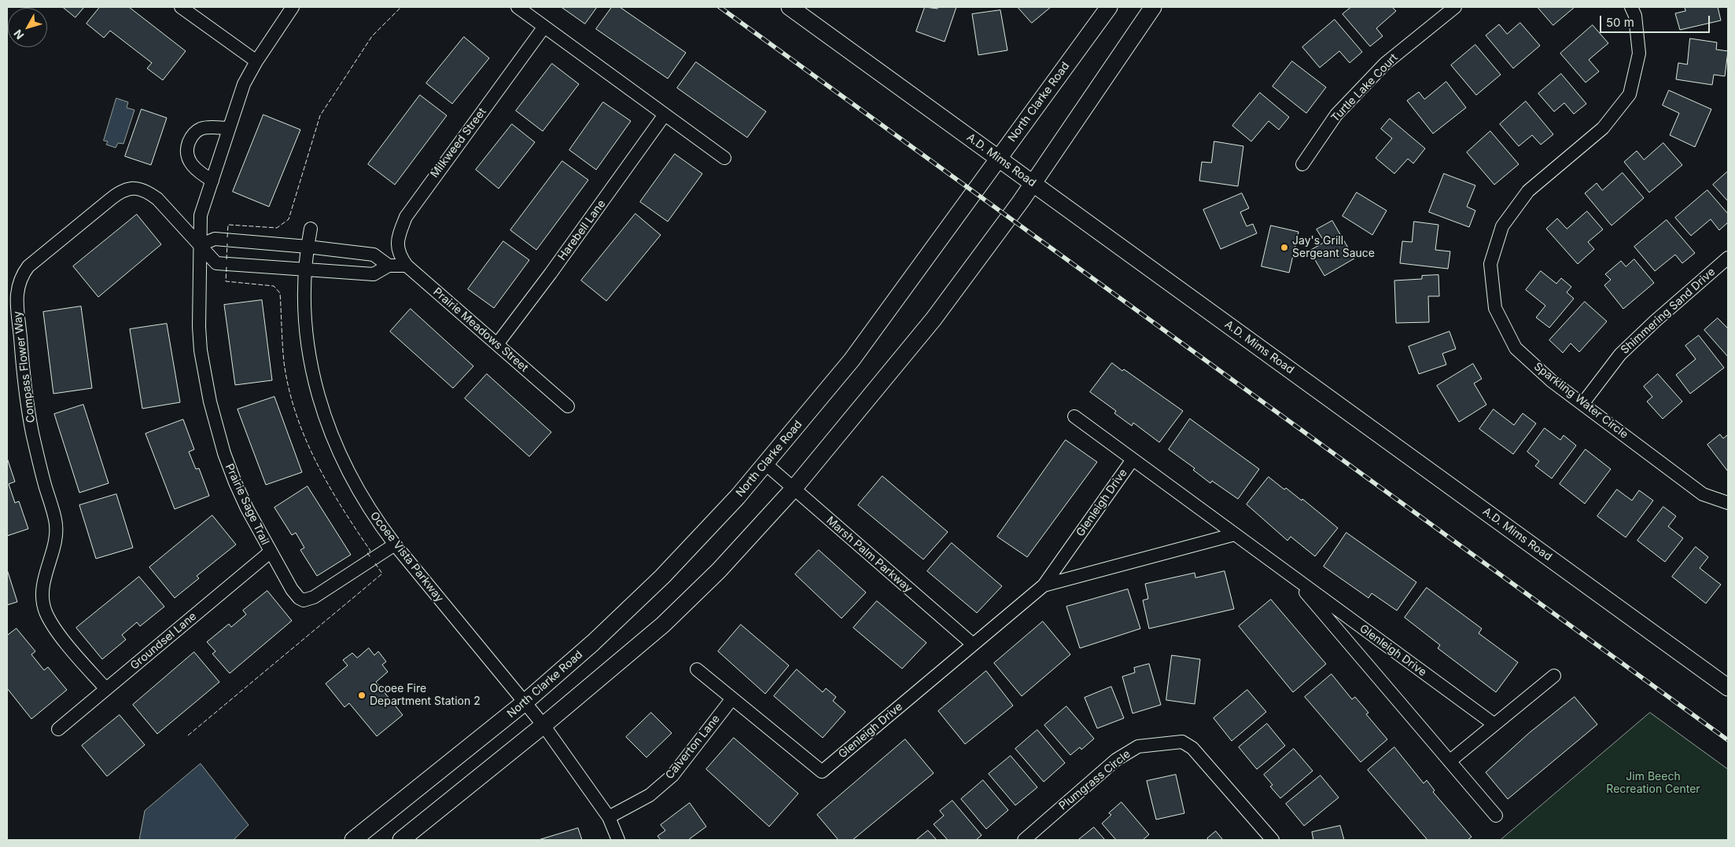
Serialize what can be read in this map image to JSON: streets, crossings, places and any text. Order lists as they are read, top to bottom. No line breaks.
{"streets":{"street":["Turtle Lake Court","North Clarke Road","Milkweed Street","A.D. Mims Road","Harebell Lane","Shimmering Sand Drive","Prairie Meadows Street","Compass Flower Way","Sparkling Water Circle","Glenleigh Drive","Prairie Sage Trail","Marsh Palm Parkway","Ocoee Vista Parkway","Groundsel Lane","Calverton Lane","Plumgrass Circle"]},"crossings":[["North Clarke Road","A.D. Mims Road"],["North Clarke Road","Marsh Palm Parkway"],["North Clarke Road","Ocoee Vista Parkway"],["Milkweed Street","Prairie Meadows Street"],["Harebell Lane","Prairie Meadows Street"],["Shimmering Sand Drive","Sparkling Water Circle"],["Compass Flower Way","Prairie Sage Trail"],["Compass Flower Way","Ocoee Vista Parkway"],["Compass Flower Way","Groundsel Lane"],["Glenleigh Drive","Marsh Palm Parkway"],["Glenleigh Drive","Calverton Lane"],["Prairie Sage Trail","Ocoee Vista Parkway"],["Prairie Sage Trail","Groundsel Lane"],["Ocoee Vista Parkway","Calverton Lane"]],"parks":["Jim Beech Recreation Center"],"places":["Jay's Grill Sergeant Sauce","Ocoee Fire Department Station 2"],"scale_bar":"50 m","north":"bottom left"}
